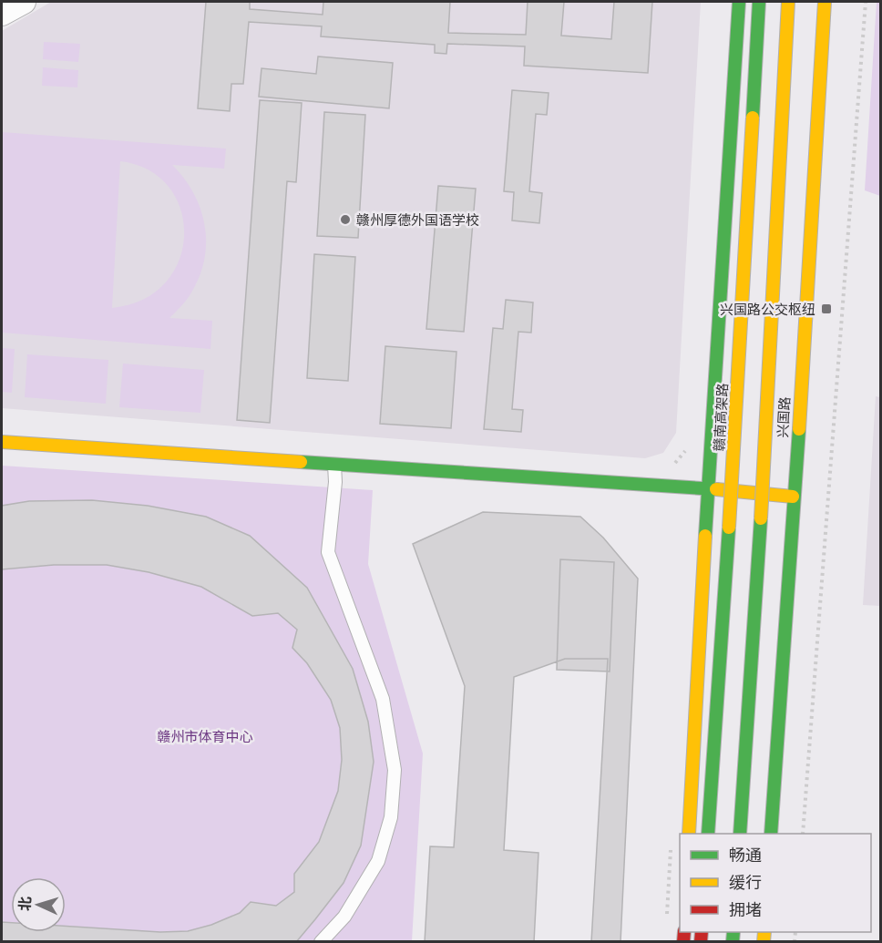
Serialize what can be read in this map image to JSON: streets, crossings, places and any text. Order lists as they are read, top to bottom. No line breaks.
{"streets":{"main road":["赣南高架路","兴国路"]},"parks":["赣州市体育中心"],"places":{"other":["赣州厚德外国语学校"],"transit":["兴国路公交枢纽"]},"legend":["畅通","缓行","拥堵"],"north":"left"}
